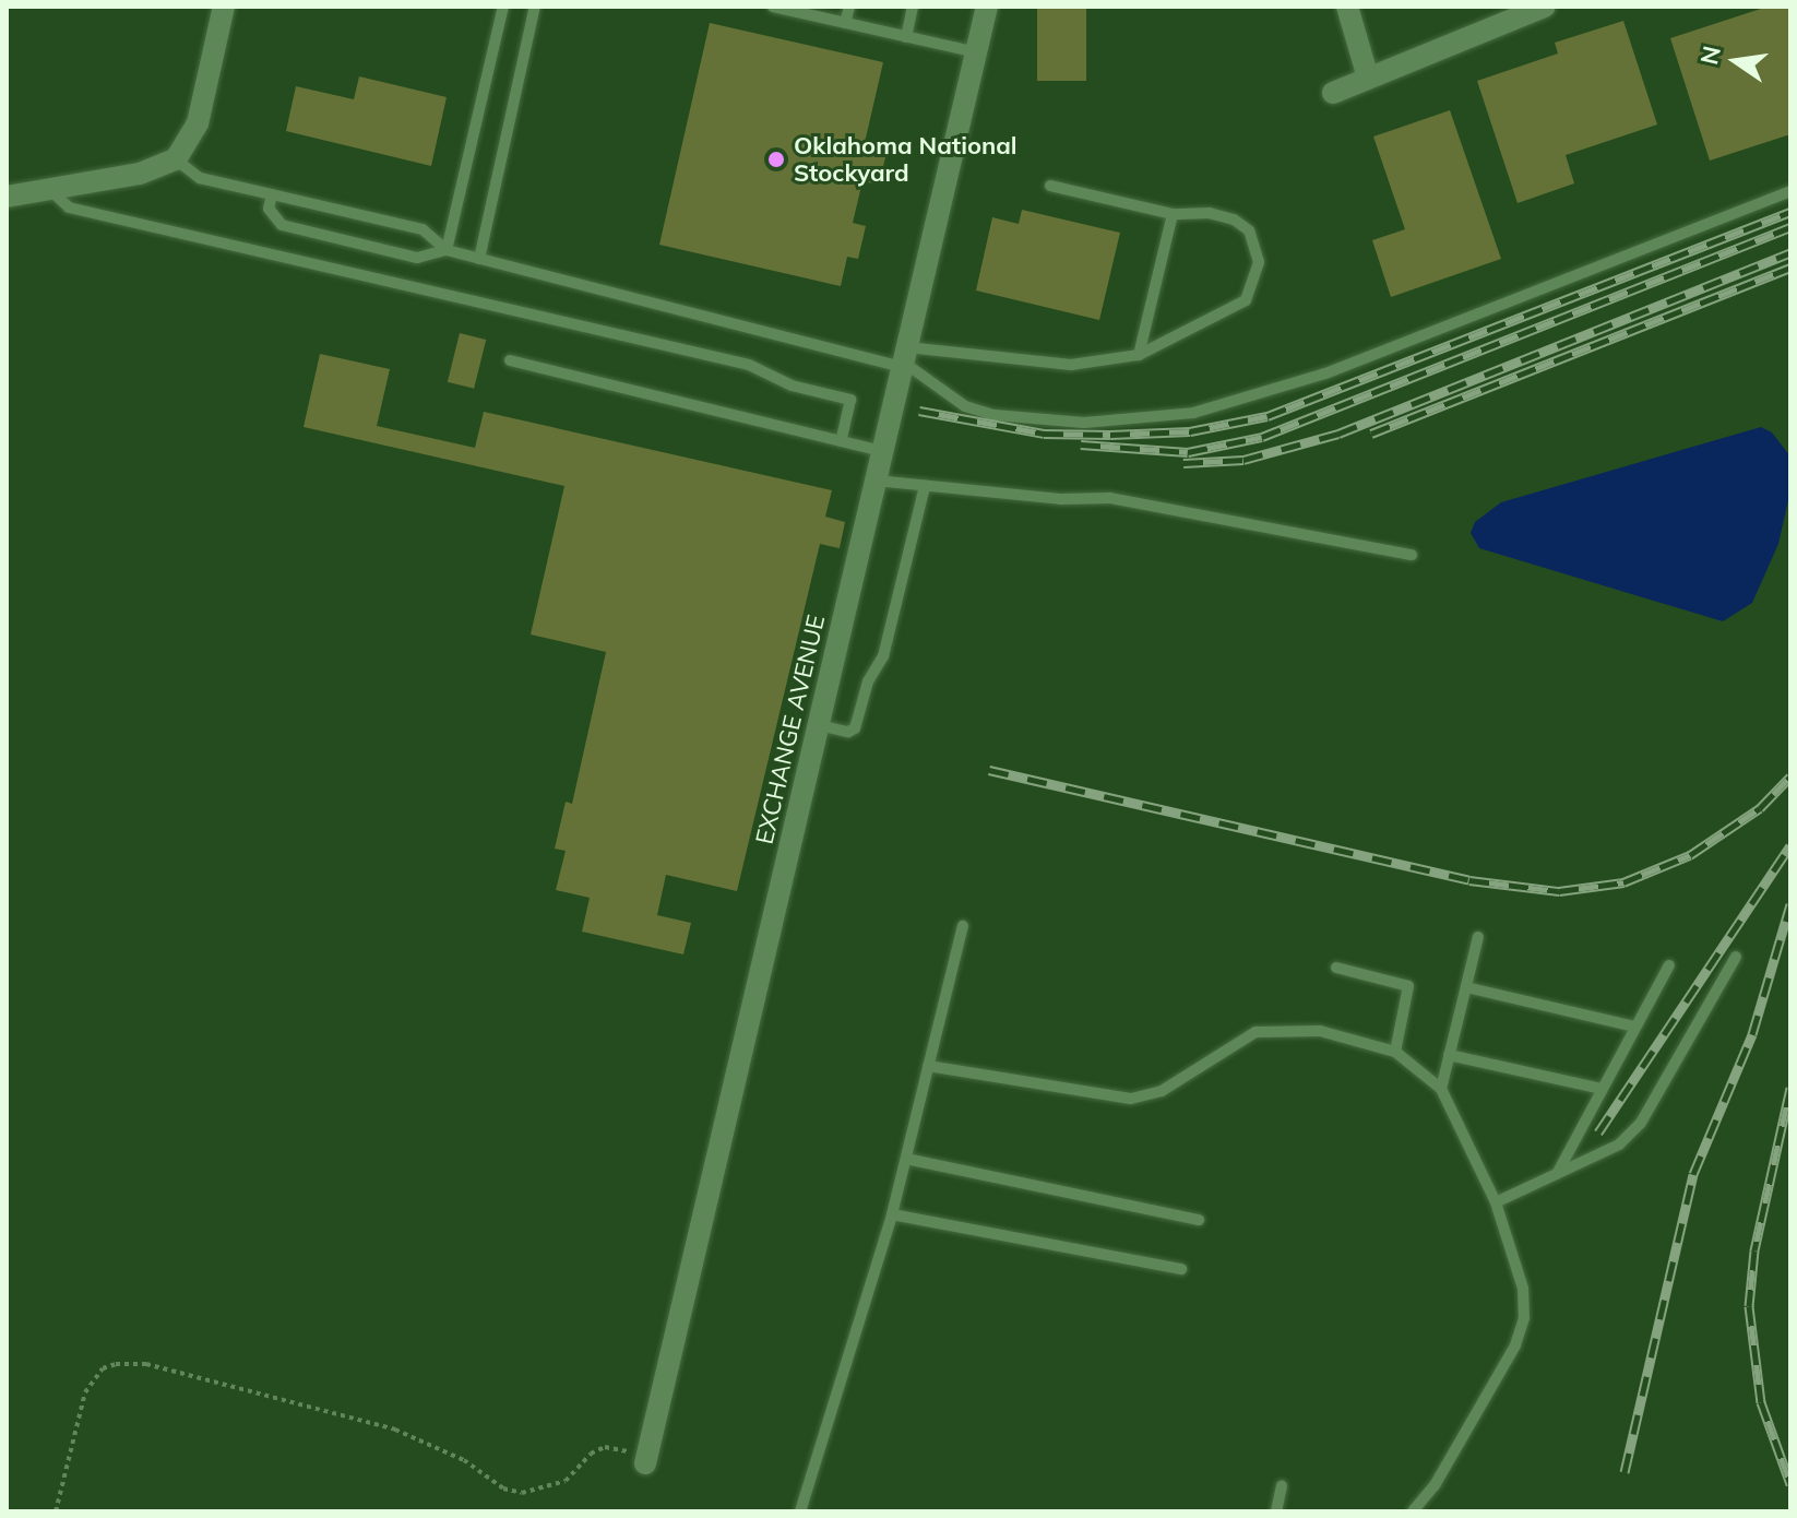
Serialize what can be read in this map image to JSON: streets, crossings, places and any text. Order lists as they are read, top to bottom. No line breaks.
{"streets":{"street":["EXCHANGE AVENUE"]},"places":["Oklahoma National Stockyard"],"north":"left"}
